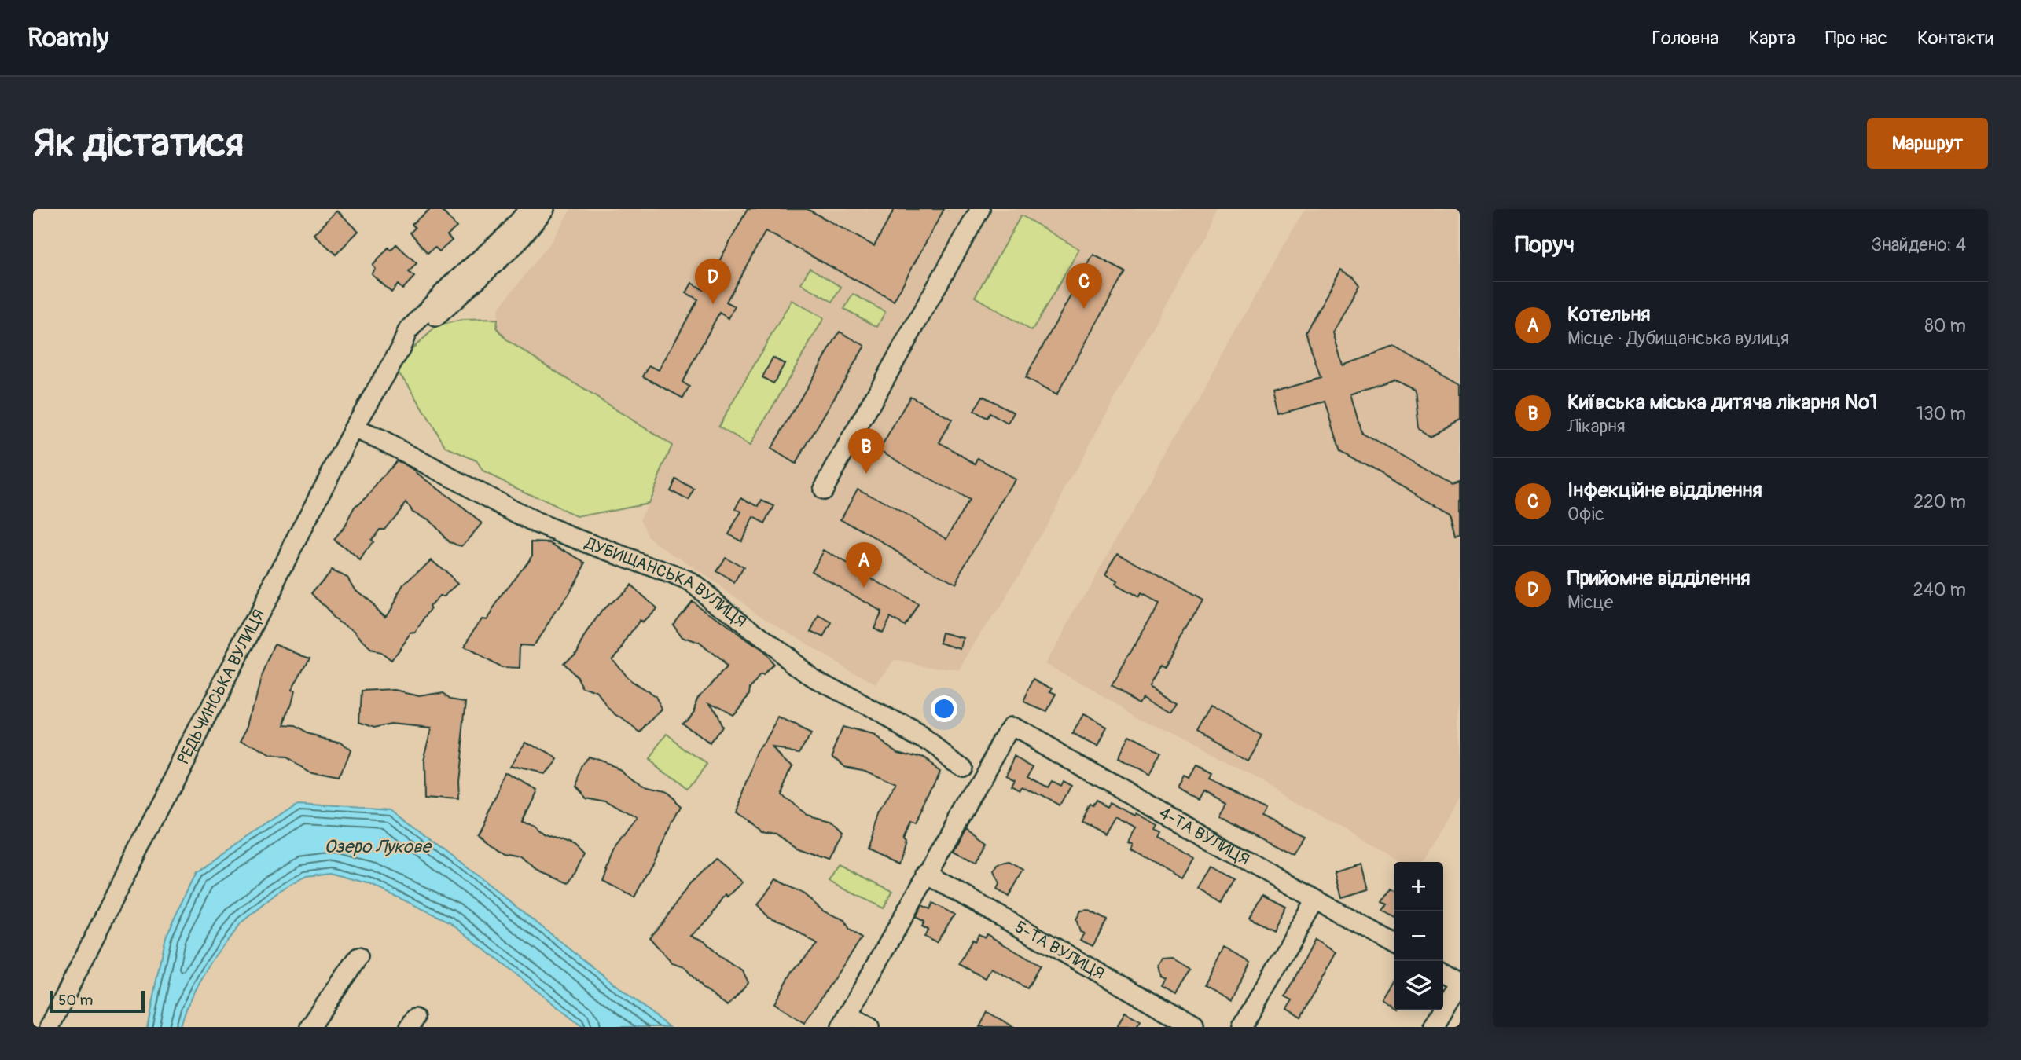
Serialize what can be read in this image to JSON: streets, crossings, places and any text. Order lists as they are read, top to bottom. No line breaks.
{"streets":{"street":["ДУБИЩАНСЬКА ВУЛИЦЯ","РЕДЬЧИНСЬКА ВУЛИЦЯ","4-ТА ВУЛИЦЯ","5-ТА ВУЛИЦЯ"]},"crossings":[["ДУБИЩАНСЬКА ВУЛИЦЯ","РЕДЬЧИНСЬКА ВУЛИЦЯ"],["4-ТА ВУЛИЦЯ","5-ТА ВУЛИЦЯ"]],"water":["Озеро Лукове"],"scale_bar":"50 m","page":{"header":"Roamly","nav":["Головна","Карта","Про нас","Контакти"],"buttons":"Маршрут","title":"Як дістатися","heading":["Поруч","Знайдено: 4"],"pins":["D","C","B","A"],"list":[{"mark":"A","name":"Котельня","note":"Місце · Дубищанська вулиця","value":"80 m"},{"mark":"B","name":"Київська міська дитяча лікарня №1","note":"Лікарня","value":"130 m"},{"mark":"C","name":"Інфекційне відділення","note":"Офіс","value":"220 m"},{"mark":"D","name":"Прийомне відділення","note":"Місце","value":"240 m"}],"map_buttons":["+","−"],"scale":"50 m"}}
